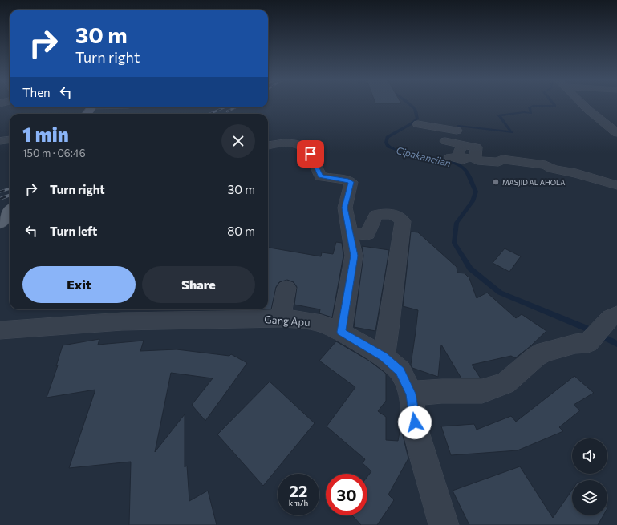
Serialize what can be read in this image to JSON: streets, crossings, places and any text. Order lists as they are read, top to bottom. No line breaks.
{"streets":{"street":["Gang Apu"]},"water":["Cipakancilan"],"places":["MASJID AL AHOLA"],"page":{"turn":["30 m","Turn right"],"then":"Then","heading":["1 min","150 m · 06:46"],"list":[{"name":"Turn right","value":"30 m"},{"name":"Turn left","value":"80 m"}],"buttons":["Exit","Share"],"speed":"22 km/h","limit":"30"}}
